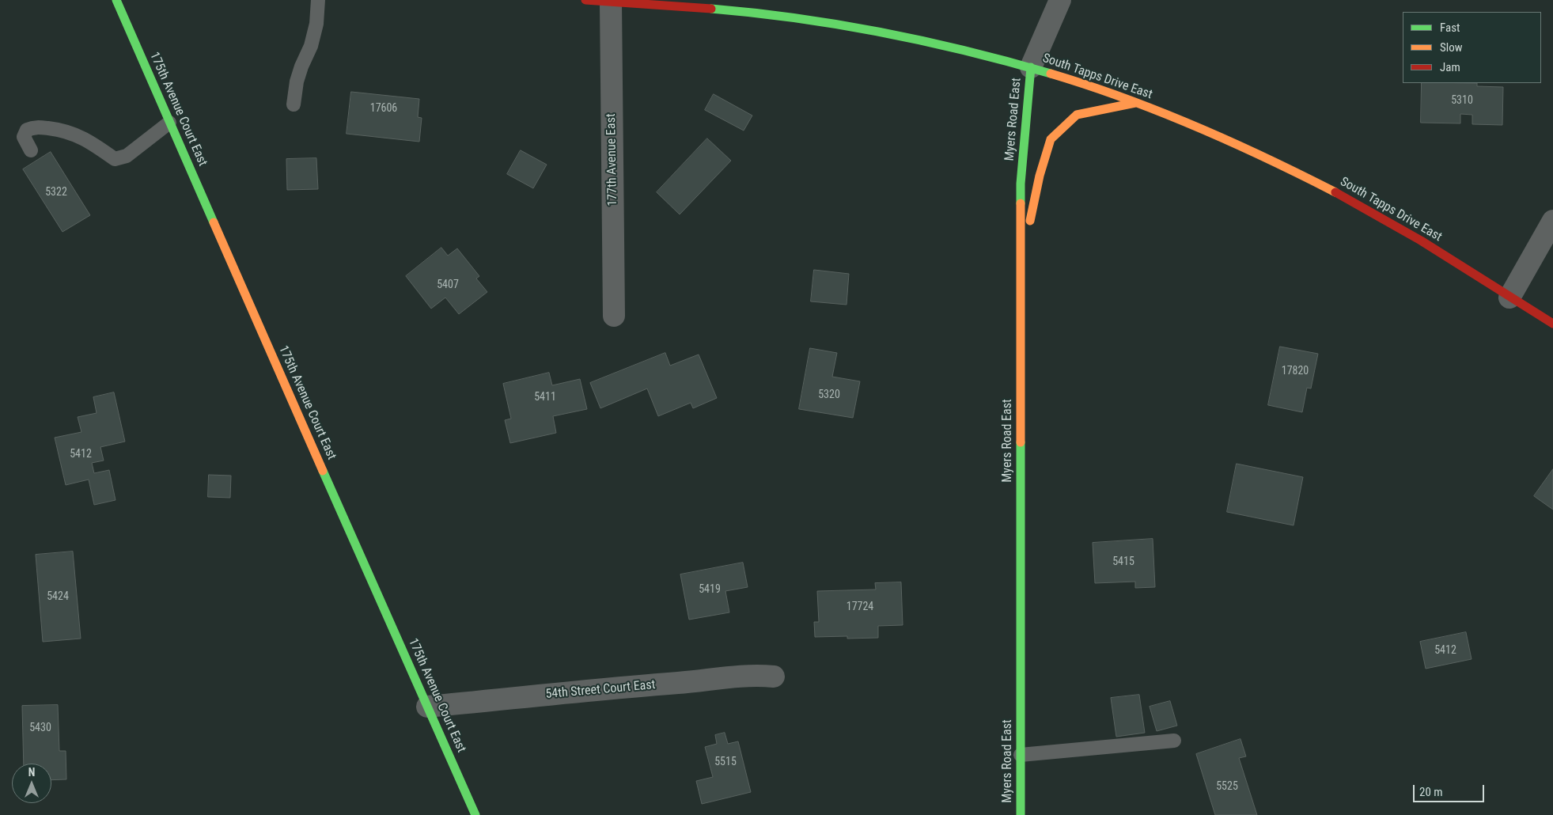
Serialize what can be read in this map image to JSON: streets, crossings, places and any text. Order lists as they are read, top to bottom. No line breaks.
{"streets":{"street":["South Tapps Drive East","175th Avenue Court East","Myers Road East","177th Avenue East","54th Street Court East"]},"crossings":[["South Tapps Drive East","Myers Road East"],["South Tapps Drive East","177th Avenue East"],["175th Avenue Court East","54th Street Court East"]],"house_numbers":["5310","17606","5322","5407","17820","5320","5411","5412","5415","5419","5424","17724","5412","5430","5515","5525"],"legend":["Fast","Slow","Jam"],"scale_bar":"20 m","north":"top"}
